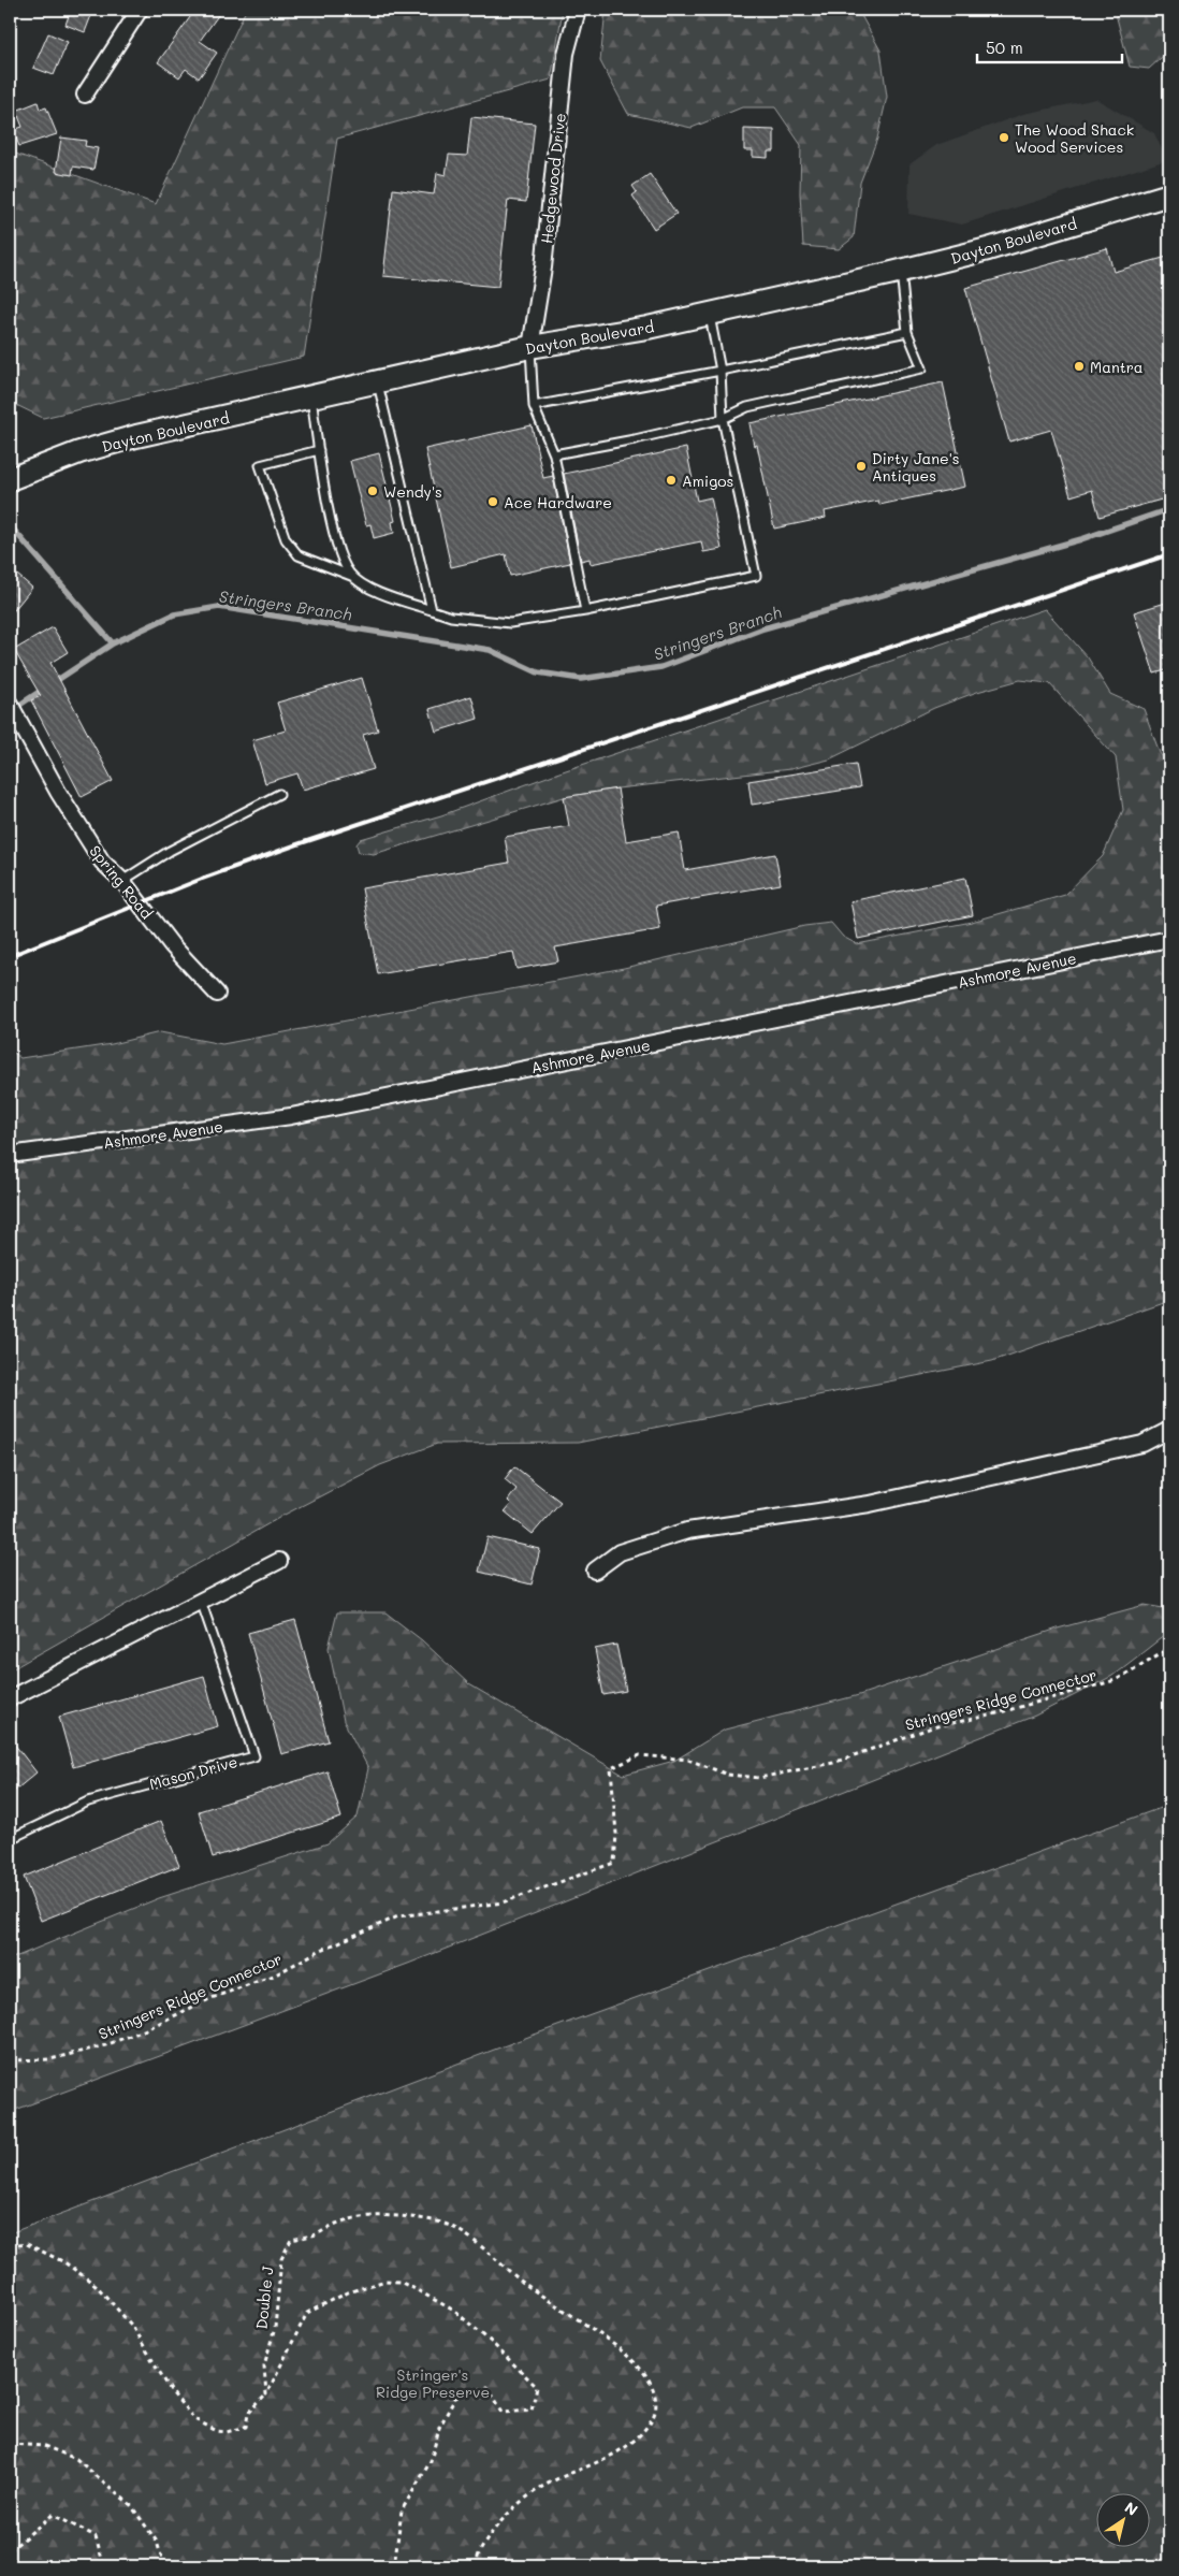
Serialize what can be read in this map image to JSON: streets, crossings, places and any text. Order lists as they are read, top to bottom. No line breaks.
{"streets":{"main road":["Dayton Boulevard"],"street":["Hedgewood Drive","Spring Road","Ashmore Avenue"],"lane":["Mason Drive"],"path":["Stringers Ridge Connector","Double J"]},"crossings":[["Hedgewood Drive","Dayton Boulevard"]],"water":["Stringers Branch"],"parks":["Stringer's Ridge Preserve"],"places":["The Wood Shack Wood Services","Mantra","Dirty Jane's Antiques","Amigos","Wendy's","Ace Hardware"],"scale_bar":"50 m","north":"top right"}
